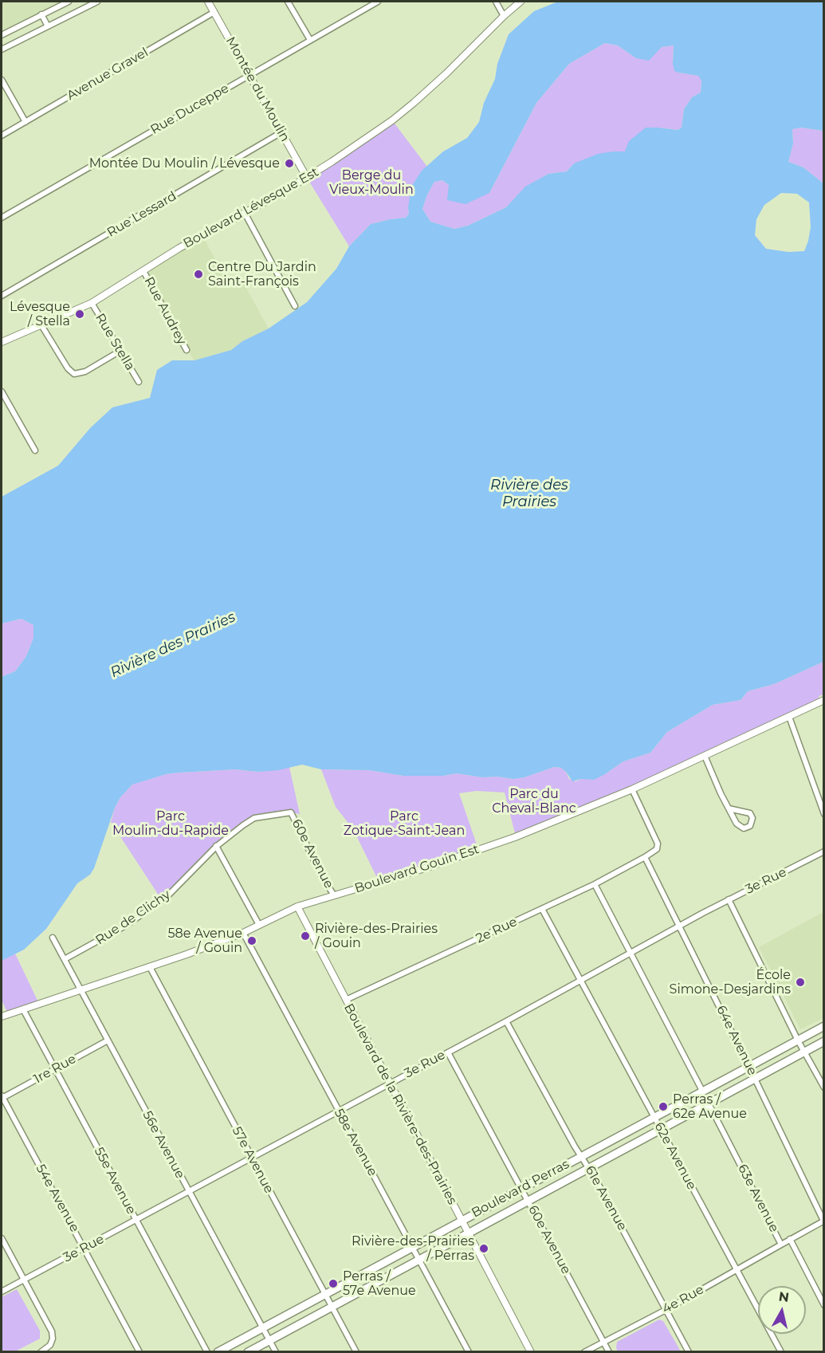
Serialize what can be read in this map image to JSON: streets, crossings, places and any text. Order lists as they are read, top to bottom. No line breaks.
{"streets":{"main road":["Boulevard Perras"],"street":["Avenue Gravel","Montée du Moulin","Rue Duceppe","Boulevard Lévesque Est","Rue Lessard","Rue Audrey","Rue Stella","60e Avenue","Boulevard Gouin Est","3e Rue","Rue de Clichy","2e Rue","64e Avenue","1re Rue","Boulevard de la Rivière-des-Prairies","58e Avenue","56e Avenue","62e Avenue","57e Avenue","55e Avenue","54e Avenue","61e Avenue","63e Avenue","4e Rue"]},"crossings":[["Avenue Gravel","Montée du Moulin"],["Montée du Moulin","Rue Duceppe"],["Montée du Moulin","Boulevard Lévesque Est"],["Montée du Moulin","Rue Lessard"],["Boulevard Lévesque Est","Rue Audrey"],["Boulevard Lévesque Est","Rue Stella"],["60e Avenue","Boulevard Gouin Est"],["60e Avenue","3e Rue"],["60e Avenue","Rue de Clichy"],["60e Avenue","Boulevard Perras"],["60e Avenue","4e Rue"],["Boulevard Gouin Est","Boulevard de la Rivière-des-Prairies"],["Boulevard Gouin Est","58e Avenue"],["Boulevard Gouin Est","56e Avenue"],["Boulevard Gouin Est","57e Avenue"],["Boulevard Gouin Est","55e Avenue"],["3e Rue","64e Avenue"],["3e Rue","Boulevard de la Rivière-des-Prairies"],["3e Rue","58e Avenue"],["3e Rue","56e Avenue"],["3e Rue","62e Avenue"],["3e Rue","57e Avenue"],["3e Rue","55e Avenue"],["3e Rue","54e Avenue"],["3e Rue","61e Avenue"],["Rue de Clichy","56e Avenue"],["2e Rue","64e Avenue"],["2e Rue","Boulevard de la Rivière-des-Prairies"],["2e Rue","62e Avenue"],["64e Avenue","Boulevard Perras"],["1re Rue","56e Avenue"],["1re Rue","55e Avenue"],["1re Rue","54e Avenue"],["Boulevard de la Rivière-des-Prairies","Boulevard Perras"],["58e Avenue","Boulevard Perras"],["56e Avenue","Boulevard Perras"],["62e Avenue","Boulevard Perras"],["62e Avenue","4e Rue"],["57e Avenue","Boulevard Perras"],["Boulevard Perras","61e Avenue"],["Boulevard Perras","63e Avenue"],["61e Avenue","4e Rue"],["63e Avenue","4e Rue"]],"water":["Rivière des Prairies"],"parks":["Berge du Vieux-Moulin","Parc du Cheval-Blanc","Parc Moulin-du-Rapide","Parc Zotique-Saint-Jean"],"places":["Montée Du Moulin / Lévesque","Centre Du Jardin Saint-François","Lévesque / Stella","Rivière-des-Prairies / Gouin","58e Avenue / Gouin","École Simone-Desjardins","Perras / 62e Avenue","Rivière-des-Prairies / Perras","Perras / 57e Avenue"],"north":"top"}
